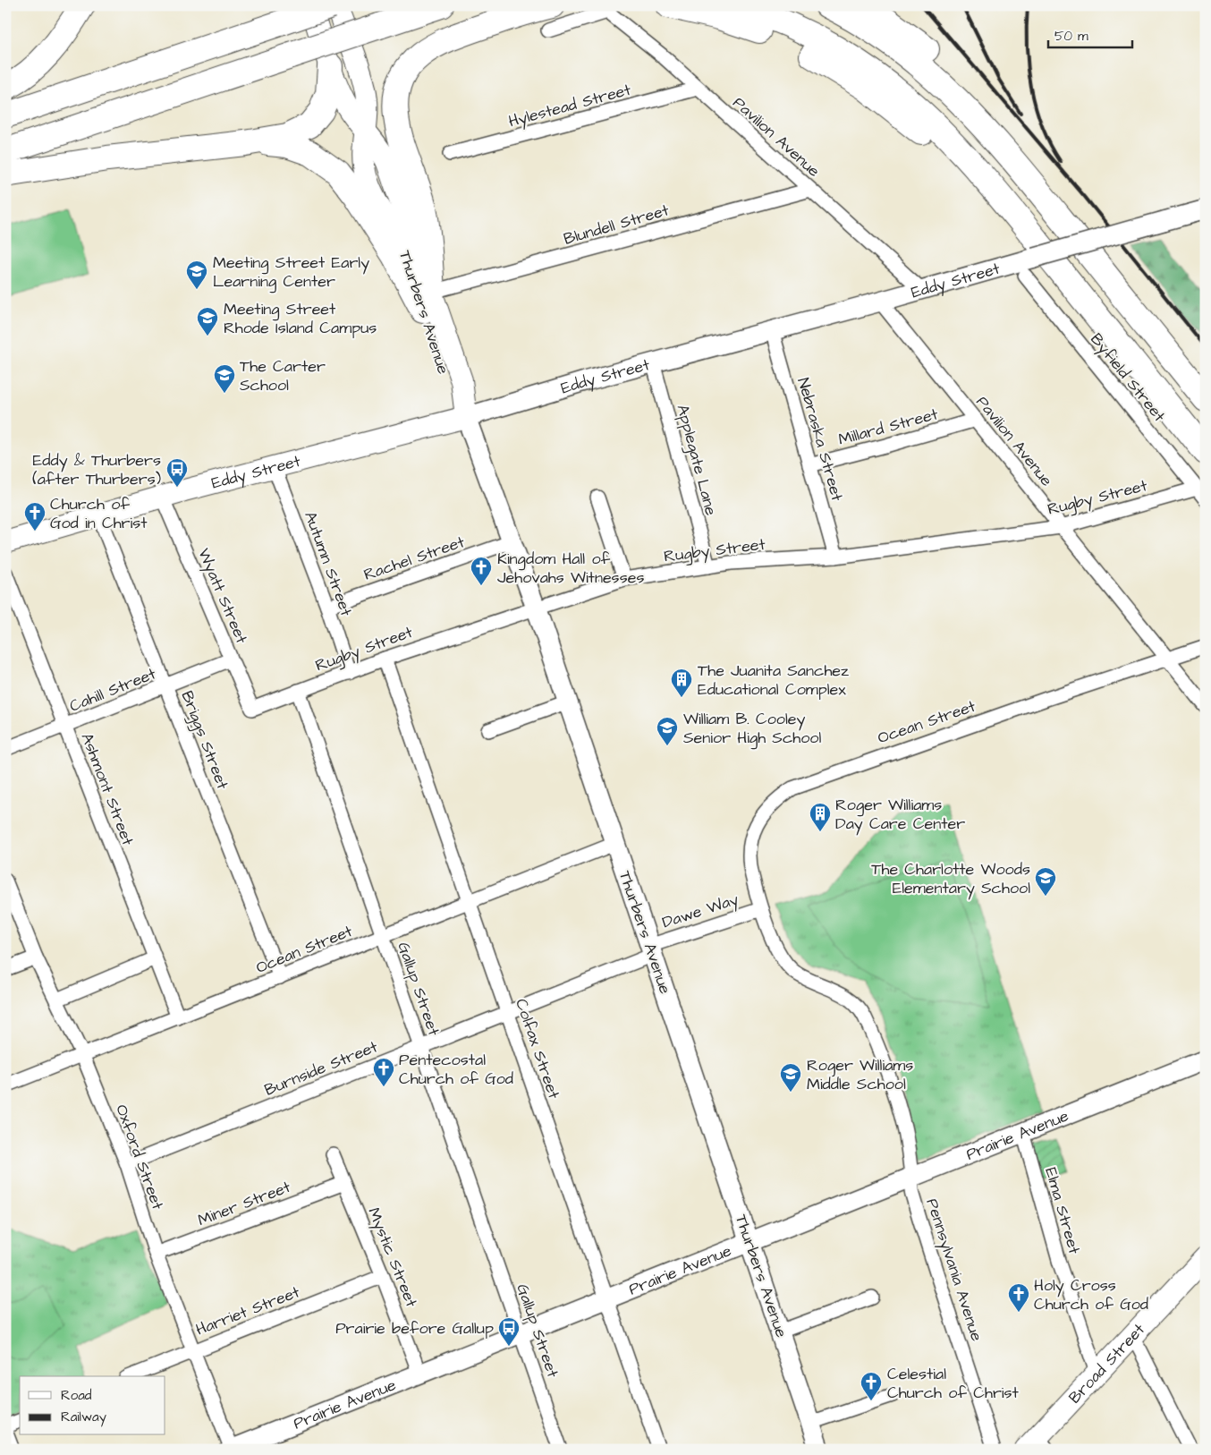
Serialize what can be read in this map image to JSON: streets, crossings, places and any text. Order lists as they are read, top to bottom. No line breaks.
{"streets":{"main road":["Eddy Street","Thurbers Avenue","Prairie Avenue","Broad Street"],"street":["Hylestead Street","Pavilion Avenue","Blundell Street","Byfield Street","Millard Street","Nebraska Street","Applegate Lane","Rugby Street","Rachel Street","Autumn Street","Wyatt Street","Cahill Street","Ocean Street","Briggs Street","Ashmont Street","Dawe Way","Gallup Street","Colfax Street","Burnside Street","Oxford Street","Miner Street","Elma Street","Mystic Street","Pennsylvania Avenue","Harriet Street"]},"crossings":[["Hylestead Street","Pavilion Avenue"],["Pavilion Avenue","Blundell Street"],["Pavilion Avenue","Eddy Street"],["Pavilion Avenue","Millard Street"],["Pavilion Avenue","Rugby Street"],["Pavilion Avenue","Ocean Street"],["Blundell Street","Thurbers Avenue"],["Eddy Street","Thurbers Avenue"],["Eddy Street","Nebraska Street"],["Eddy Street","Applegate Lane"],["Eddy Street","Autumn Street"],["Eddy Street","Wyatt Street"],["Eddy Street","Briggs Street"],["Thurbers Avenue","Rugby Street"],["Thurbers Avenue","Rachel Street"],["Thurbers Avenue","Ocean Street"],["Thurbers Avenue","Dawe Way"],["Thurbers Avenue","Burnside Street"],["Thurbers Avenue","Prairie Avenue"],["Byfield Street","Rugby Street"],["Millard Street","Nebraska Street"],["Nebraska Street","Rugby Street"],["Applegate Lane","Rugby Street"],["Rugby Street","Autumn Street"],["Rugby Street","Wyatt Street"],["Rugby Street","Gallup Street"],["Rugby Street","Colfax Street"],["Rachel Street","Autumn Street"],["Wyatt Street","Cahill Street"],["Cahill Street","Briggs Street"],["Cahill Street","Ashmont Street"],["Ocean Street","Briggs Street"],["Ocean Street","Ashmont Street"],["Ocean Street","Dawe Way"],["Ocean Street","Gallup Street"],["Ocean Street","Colfax Street"],["Ocean Street","Prairie Avenue"],["Ocean Street","Oxford Street"],["Ocean Street","Pennsylvania Avenue"],["Dawe Way","Burnside Street"],["Gallup Street","Burnside Street"],["Gallup Street","Prairie Avenue"],["Colfax Street","Burnside Street"],["Colfax Street","Prairie Avenue"],["Burnside Street","Oxford Street"],["Prairie Avenue","Oxford Street"],["Prairie Avenue","Elma Street"],["Prairie Avenue","Mystic Street"],["Prairie Avenue","Pennsylvania Avenue"],["Oxford Street","Miner Street"],["Oxford Street","Harriet Street"],["Miner Street","Mystic Street"],["Elma Street","Broad Street"],["Mystic Street","Harriet Street"]],"places":{"school or university":["Meeting Street Early Learning Center","Meeting Street Rhode Island Campus","The Carter School","William B. Cooley Senior High School","The Charlotte Woods Elementary School","Roger Williams Middle School"],"bus stop":["Eddy & Thurbers (after Thurbers)","Prairie before Gallup"],"church":["Church of God in Christ","Kingdom Hall of Jehovahs Witnesses","Pentecostal Church of God","Holy Cross Church of God","Celestial Church of Christ"],"building":["The Juanita Sanchez Educational Complex","Roger Williams Day Care Center"]},"legend":["Road","Railway"],"scale_bar":"50 m"}
